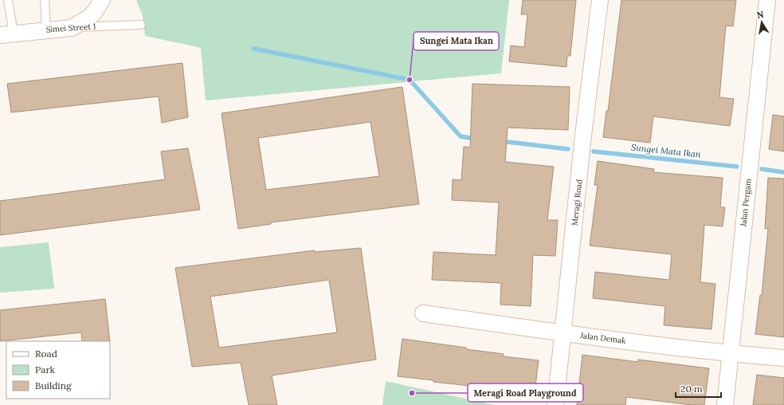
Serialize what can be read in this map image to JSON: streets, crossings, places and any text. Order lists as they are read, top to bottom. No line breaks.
{"streets":{"street":["Simei Street 1","Meragi Road","Jalan Pergam","Jalan Demak"]},"crossings":[["Meragi Road","Jalan Demak"],["Jalan Pergam","Jalan Demak"]],"water":["Sungei Mata Ikan"],"places":["Sungei Mata Ikan","Meragi Road Playground"],"legend":["Road","Park","Building"],"scale_bar":"20 m","north":"top"}
